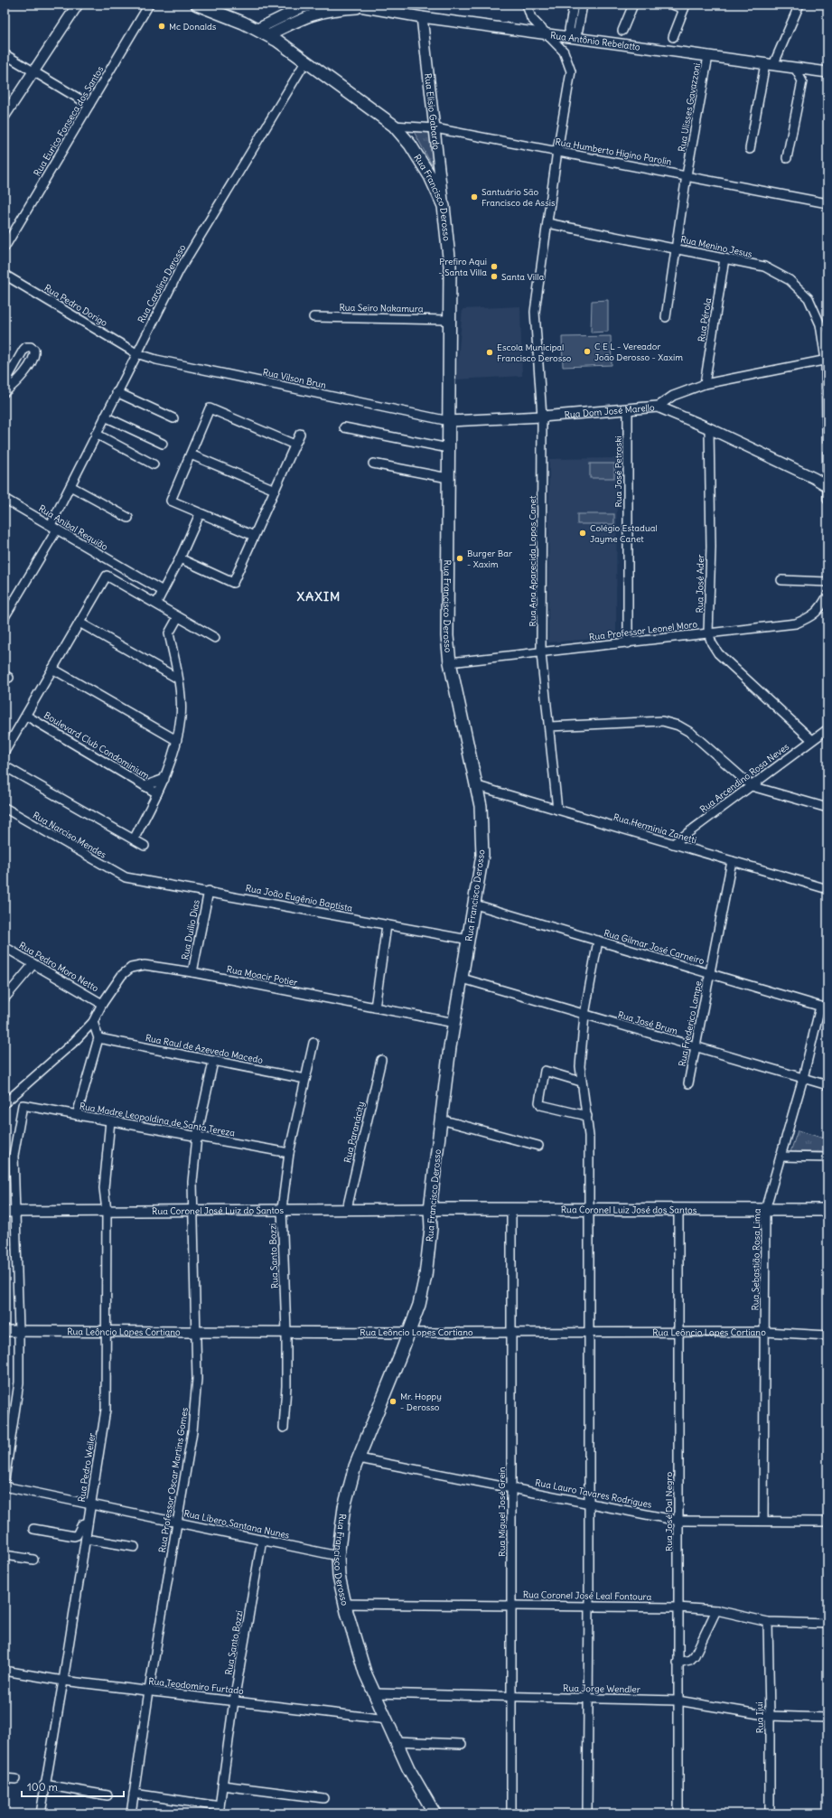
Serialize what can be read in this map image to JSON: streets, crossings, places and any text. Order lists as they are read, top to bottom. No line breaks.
{"streets":{"main road":["Rua Francisco Derosso","Rua Coronel Luiz José dos Santos"],"street":["Rua Antônio Rebelatto","Rua Ulisses Gavazzoni","Rua Elisio Gabardo","Rua Eurico Fonseca dos Santos","Rua Humberto Higino Parolin","Rua Menino Jesus","Rua Carolina Derosso","Rua Pedro Dorigo","Rua Seiro Nakamura","Rua Pérola","Rua Vilson Brun","Rua Dom José Marello","Rua José Petroski","Rua Anibal Requião","Rua Ana Aparecida Lopos Canet","Rua José Ader","Rua Professor Leonel Moro","Boulevard Club Condominium","Rua Arcendino Rosa Neves","Rua Herminia Zanetti","Rua Narciso Mendes","Rua João Eugênio Baptista","Rua Duílio Dias","Rua Gilmar José Carneiro","Rua Pedro Moro Netto","Rua Moacir Potier","Rua José Brum","Rua Frederico Lampe","Rua Raul de Azevedo Macedo","Rua Madre Leopoldina de Santa Tereza","Rua Paranácity","Rua Coronel José Luiz do Santos","Rua Santo Bozzi","Rua Sebastião Rosa Lima","Rua Leôncio Lopes Cortiano","Rua Pedro Weiler","Rua Professor Oscar Martins Gomes","Rua Lauro Tavares Rodrigues","Rua Miguel José Grein","Rua José Dal Negro","Rua Líbero Santana Nunes","Rua Coronel José Leal Fontoura","Rua Teodomiro Furtado","Rua Jorge Wendler","Rua Ijuí"]},"crossings":[["Rua Antônio Rebelatto","Rua Ulisses Gavazzoni"],["Rua Antônio Rebelatto","Rua Elisio Gabardo"],["Rua Antônio Rebelatto","Rua Francisco Derosso"],["Rua Antônio Rebelatto","Rua Ana Aparecida Lopos Canet"],["Rua Ulisses Gavazzoni","Rua Humberto Higino Parolin"],["Rua Ulisses Gavazzoni","Rua Menino Jesus"],["Rua Elisio Gabardo","Rua Humberto Higino Parolin"],["Rua Elisio Gabardo","Rua Francisco Derosso"],["Rua Humberto Higino Parolin","Rua Francisco Derosso"],["Rua Humberto Higino Parolin","Rua Ana Aparecida Lopos Canet"],["Rua Francisco Derosso","Rua Carolina Derosso"],["Rua Francisco Derosso","Rua Seiro Nakamura"],["Rua Francisco Derosso","Rua Vilson Brun"],["Rua Francisco Derosso","Rua Dom José Marello"],["Rua Francisco Derosso","Rua Professor Leonel Moro"],["Rua Francisco Derosso","Rua Herminia Zanetti"],["Rua Francisco Derosso","Rua João Eugênio Baptista"],["Rua Francisco Derosso","Rua Gilmar José Carneiro"],["Rua Francisco Derosso","Rua Moacir Potier"],["Rua Francisco Derosso","Rua José Brum"],["Rua Francisco Derosso","Rua Coronel José Luiz do Santos"],["Rua Francisco Derosso","Rua Coronel Luiz José dos Santos"],["Rua Francisco Derosso","Rua Leôncio Lopes Cortiano"],["Rua Francisco Derosso","Rua Lauro Tavares Rodrigues"],["Rua Francisco Derosso","Rua Líbero Santana Nunes"],["Rua Francisco Derosso","Rua Coronel José Leal Fontoura"],["Rua Francisco Derosso","Rua Teodomiro Furtado"],["Rua Francisco Derosso","Rua Jorge Wendler"],["Rua Menino Jesus","Rua Pérola"],["Rua Menino Jesus","Rua Dom José Marello"],["Rua Menino Jesus","Rua Ana Aparecida Lopos Canet"],["Rua Carolina Derosso","Rua Pedro Dorigo"],["Rua Carolina Derosso","Rua Vilson Brun"],["Rua Carolina Derosso","Rua Anibal Requião"],["Rua Pedro Dorigo","Rua Vilson Brun"],["Rua Pérola","Rua Dom José Marello"],["Rua Vilson Brun","Rua Dom José Marello"],["Rua Dom José Marello","Rua José Petroski"],["Rua Dom José Marello","Rua Ana Aparecida Lopos Canet"],["Rua José Petroski","Rua Professor Leonel Moro"],["Rua Ana Aparecida Lopos Canet","Rua Professor Leonel Moro"],["Rua Ana Aparecida Lopos Canet","Rua Herminia Zanetti"],["Rua José Ader","Rua Professor Leonel Moro"],["Rua José Ader","Rua Arcendino Rosa Neves"],["Rua Arcendino Rosa Neves","Rua Herminia Zanetti"],["Rua Herminia Zanetti","Rua Frederico Lampe"],["Rua Narciso Mendes","Rua João Eugênio Baptista"],["Rua João Eugênio Baptista","Rua Duílio Dias"],["Rua Duílio Dias","Rua Moacir Potier"],["Rua Gilmar José Carneiro","Rua Frederico Lampe"],["Rua Gilmar José Carneiro","Rua Sebastião Rosa Lima"],["Rua Pedro Moro Netto","Rua Moacir Potier"],["Rua José Brum","Rua Frederico Lampe"],["Rua José Brum","Rua Sebastião Rosa Lima"],["Rua Raul de Azevedo Macedo","Rua Santo Bozzi"],["Rua Raul de Azevedo Macedo","Rua Professor Oscar Martins Gomes"],["Rua Madre Leopoldina de Santa Tereza","Rua Coronel José Luiz do Santos"],["Rua Madre Leopoldina de Santa Tereza","Rua Santo Bozzi"],["Rua Madre Leopoldina de Santa Tereza","Rua Pedro Weiler"],["Rua Madre Leopoldina de Santa Tereza","Rua Professor Oscar Martins Gomes"],["Rua Paranácity","Rua Coronel José Luiz do Santos"],["Rua Coronel José Luiz do Santos","Rua Coronel Luiz José dos Santos"],["Rua Coronel José Luiz do Santos","Rua Santo Bozzi"],["Rua Coronel José Luiz do Santos","Rua Pedro Weiler"],["Rua Coronel José Luiz do Santos","Rua Professor Oscar Martins Gomes"],["Rua Coronel Luiz José dos Santos","Rua Sebastião Rosa Lima"],["Rua Coronel Luiz José dos Santos","Rua Miguel José Grein"],["Rua Coronel Luiz José dos Santos","Rua José Dal Negro"],["Rua Santo Bozzi","Rua Leôncio Lopes Cortiano"],["Rua Santo Bozzi","Rua Líbero Santana Nunes"],["Rua Santo Bozzi","Rua Teodomiro Furtado"],["Rua Sebastião Rosa Lima","Rua Leôncio Lopes Cortiano"],["Rua Sebastião Rosa Lima","Rua Lauro Tavares Rodrigues"],["Rua Leôncio Lopes Cortiano","Rua Pedro Weiler"],["Rua Leôncio Lopes Cortiano","Rua Professor Oscar Martins Gomes"],["Rua Leôncio Lopes Cortiano","Rua Miguel José Grein"],["Rua Leôncio Lopes Cortiano","Rua José Dal Negro"],["Rua Pedro Weiler","Rua Líbero Santana Nunes"],["Rua Pedro Weiler","Rua Teodomiro Furtado"],["Rua Professor Oscar Martins Gomes","Rua Líbero Santana Nunes"],["Rua Professor Oscar Martins Gomes","Rua Teodomiro Furtado"],["Rua Lauro Tavares Rodrigues","Rua Miguel José Grein"],["Rua Lauro Tavares Rodrigues","Rua José Dal Negro"],["Rua Miguel José Grein","Rua Coronel José Leal Fontoura"],["Rua Miguel José Grein","Rua Jorge Wendler"],["Rua José Dal Negro","Rua Coronel José Leal Fontoura"],["Rua José Dal Negro","Rua Jorge Wendler"],["Rua Coronel José Leal Fontoura","Rua Ijuí"],["Rua Jorge Wendler","Rua Ijuí"]],"districts":["XAXIM"],"places":["Mc Donalds","Santuário São Francisco de Assis","Prefiro Aqui - Santa Villa","Santa Villa","C E L - Vereador João Derosso - Xaxim","Escola Municipal Francisco Derosso","Colégio Estadual Jayme Canet","Burger Bar - Xaxim","Mr. Hoppy - Derosso"],"scale_bar":"100 m"}
